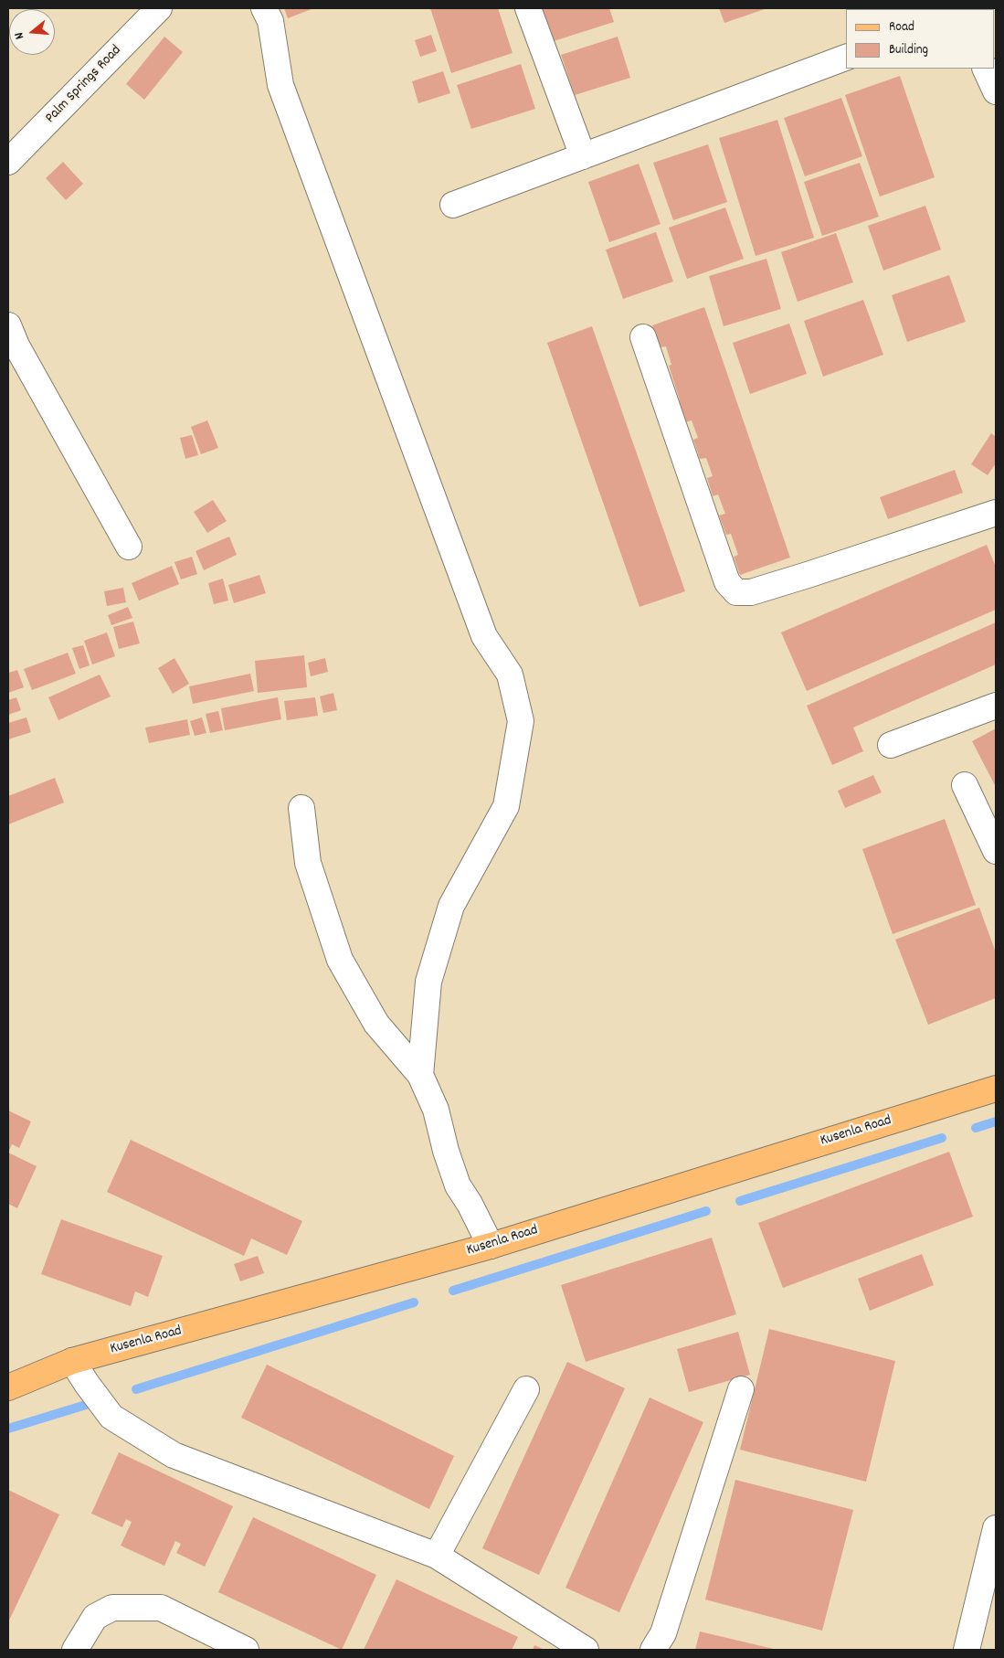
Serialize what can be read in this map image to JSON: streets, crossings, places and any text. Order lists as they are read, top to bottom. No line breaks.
{"streets":{"main road":["Kusenla Road"],"street":["Palm Springs Road"]},"legend":["Road","Building"],"north":"left"}
